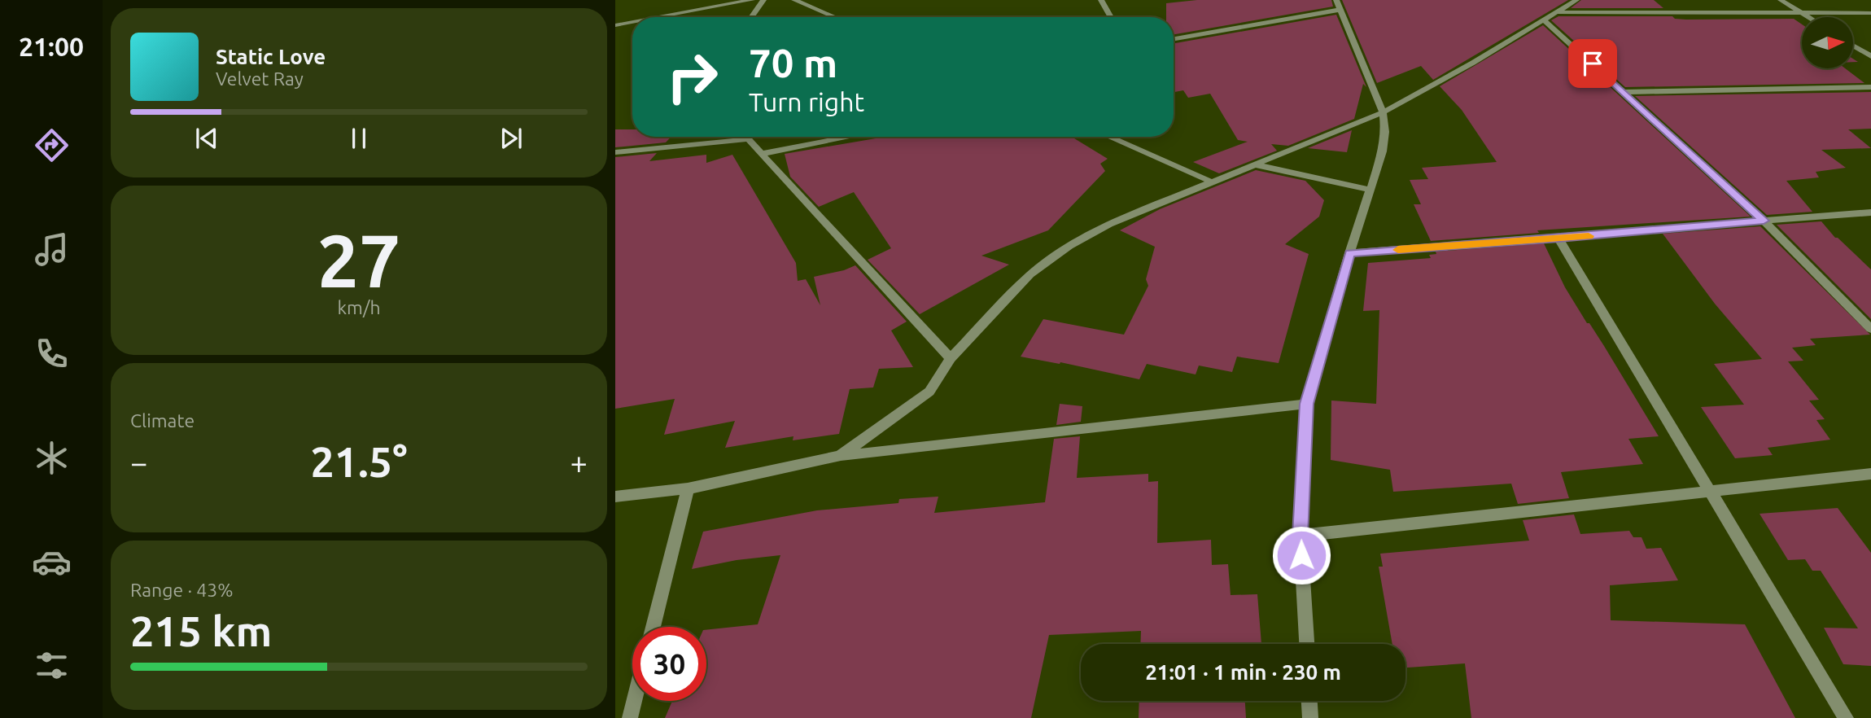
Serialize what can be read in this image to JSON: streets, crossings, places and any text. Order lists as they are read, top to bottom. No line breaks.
{"north":"right","page":{"tabs":"21:00","turn":["70 m","Turn right"],"song":["Static Love","Velvet Ray"],"tile":[["27","km/h"],"Climate",["Range · 43%","215 km"]],"heat":["−","21.5°","+"],"limit":"30","trip":"21:01 · 1 min · 230 m"}}
